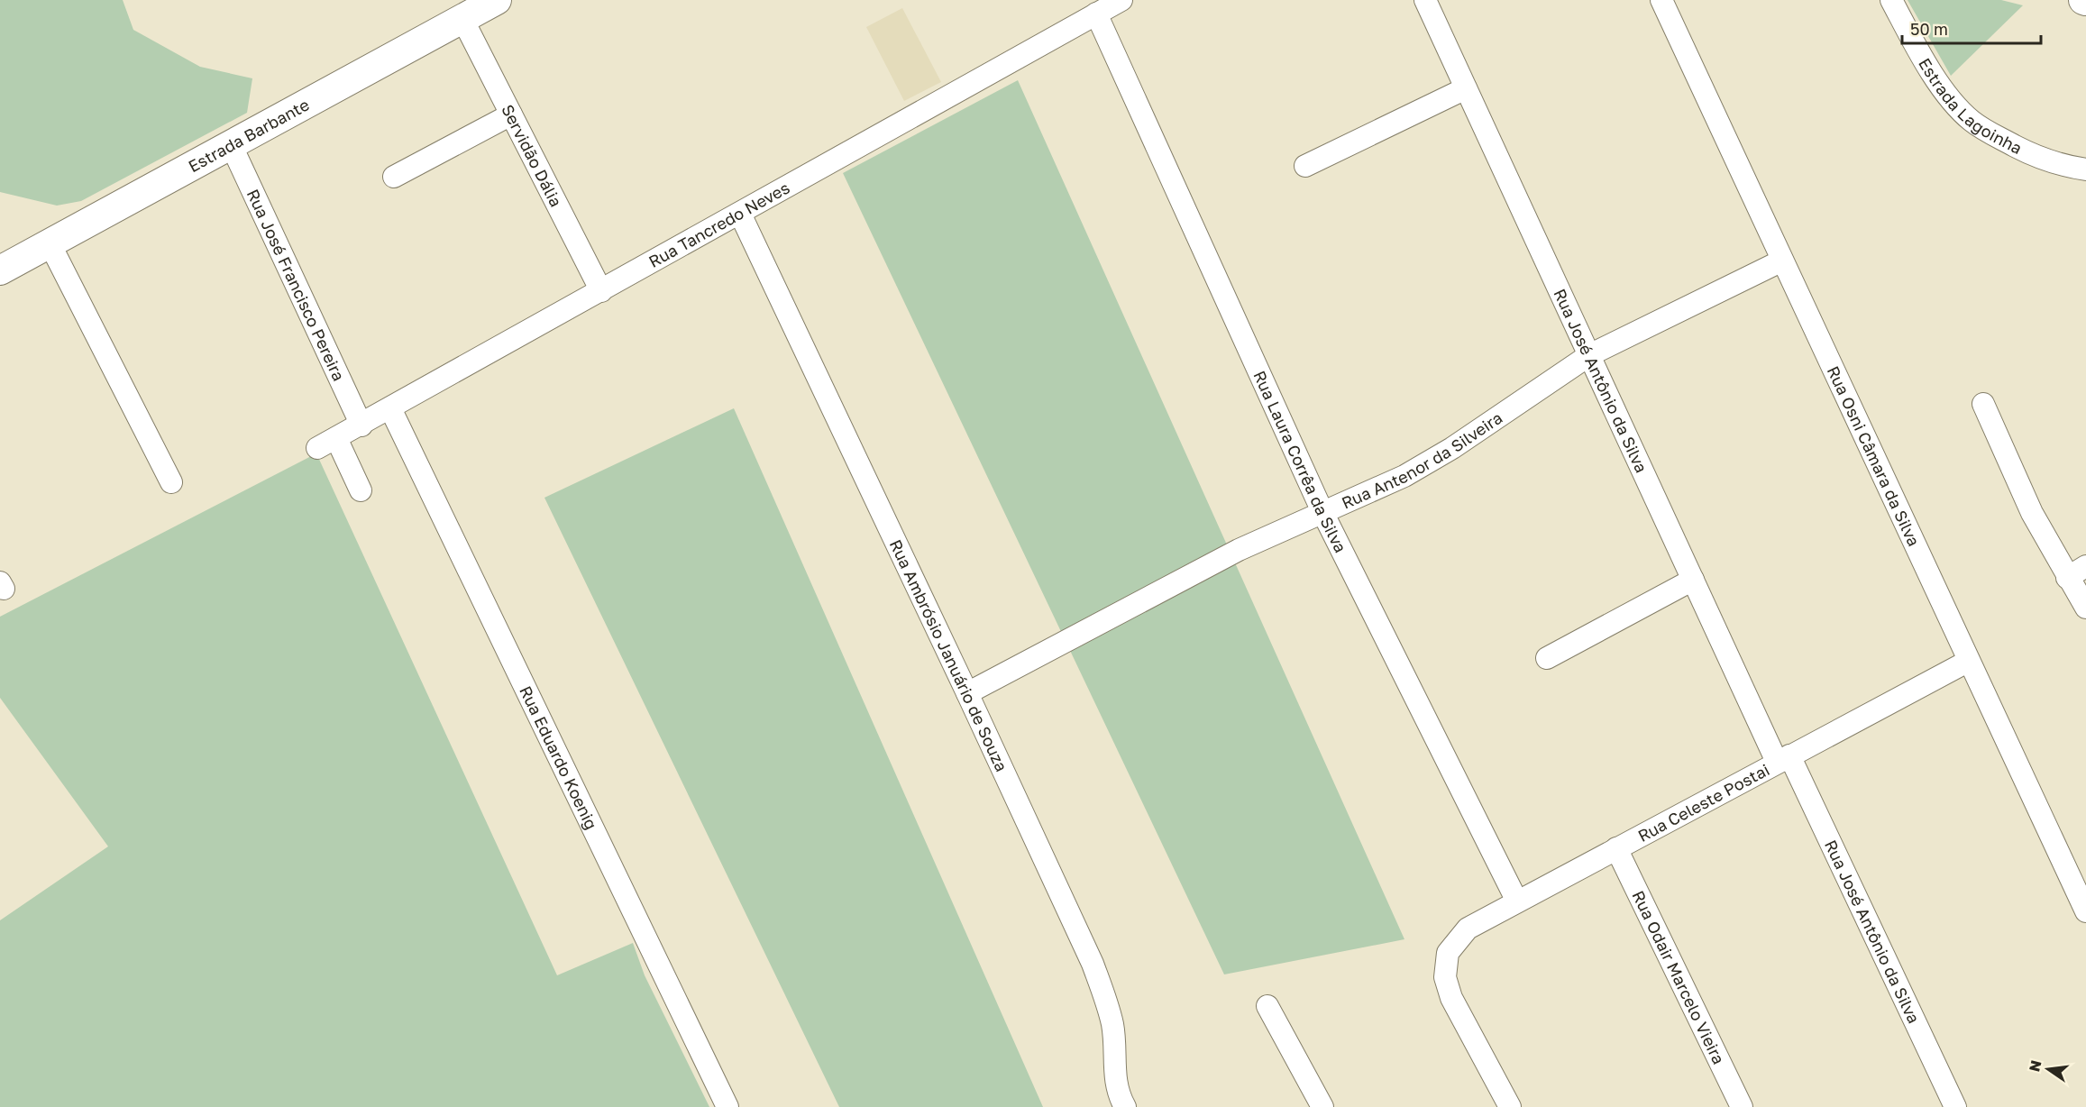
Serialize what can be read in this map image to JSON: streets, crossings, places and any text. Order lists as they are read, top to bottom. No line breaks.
{"streets":{"main road":["Estrada Barbante"],"street":["Estrada Lagoinha","Servidão Dália","Rua Tancredo Neves","Rua José Francisco Pereira","Rua José Antônio da Silva","Rua Osni Câmara da Silva","Rua Antenor da Silveira","Rua Laura Corrêa da Silva","Rua Ambrósio Januário de Souza","Rua Eduardo Koenig","Rua Celeste Postai","Rua Odair Marcelo Vieira"]},"crossings":[["Estrada Barbante","Servidão Dália"],["Estrada Barbante","Rua José Francisco Pereira"],["Servidão Dália","Rua Tancredo Neves"],["Rua Tancredo Neves","Rua José Francisco Pereira"],["Rua Tancredo Neves","Rua Laura Corrêa da Silva"],["Rua Tancredo Neves","Rua Ambrósio Januário de Souza"],["Rua Tancredo Neves","Rua Eduardo Koenig"],["Rua José Antônio da Silva","Rua Antenor da Silveira"],["Rua José Antônio da Silva","Rua Celeste Postai"],["Rua Osni Câmara da Silva","Rua Antenor da Silveira"],["Rua Osni Câmara da Silva","Rua Celeste Postai"],["Rua Antenor da Silveira","Rua Laura Corrêa da Silva"],["Rua Antenor da Silveira","Rua Ambrósio Januário de Souza"],["Rua Laura Corrêa da Silva","Rua Celeste Postai"],["Rua Celeste Postai","Rua Odair Marcelo Vieira"]],"scale_bar":"50 m","north":"left"}
